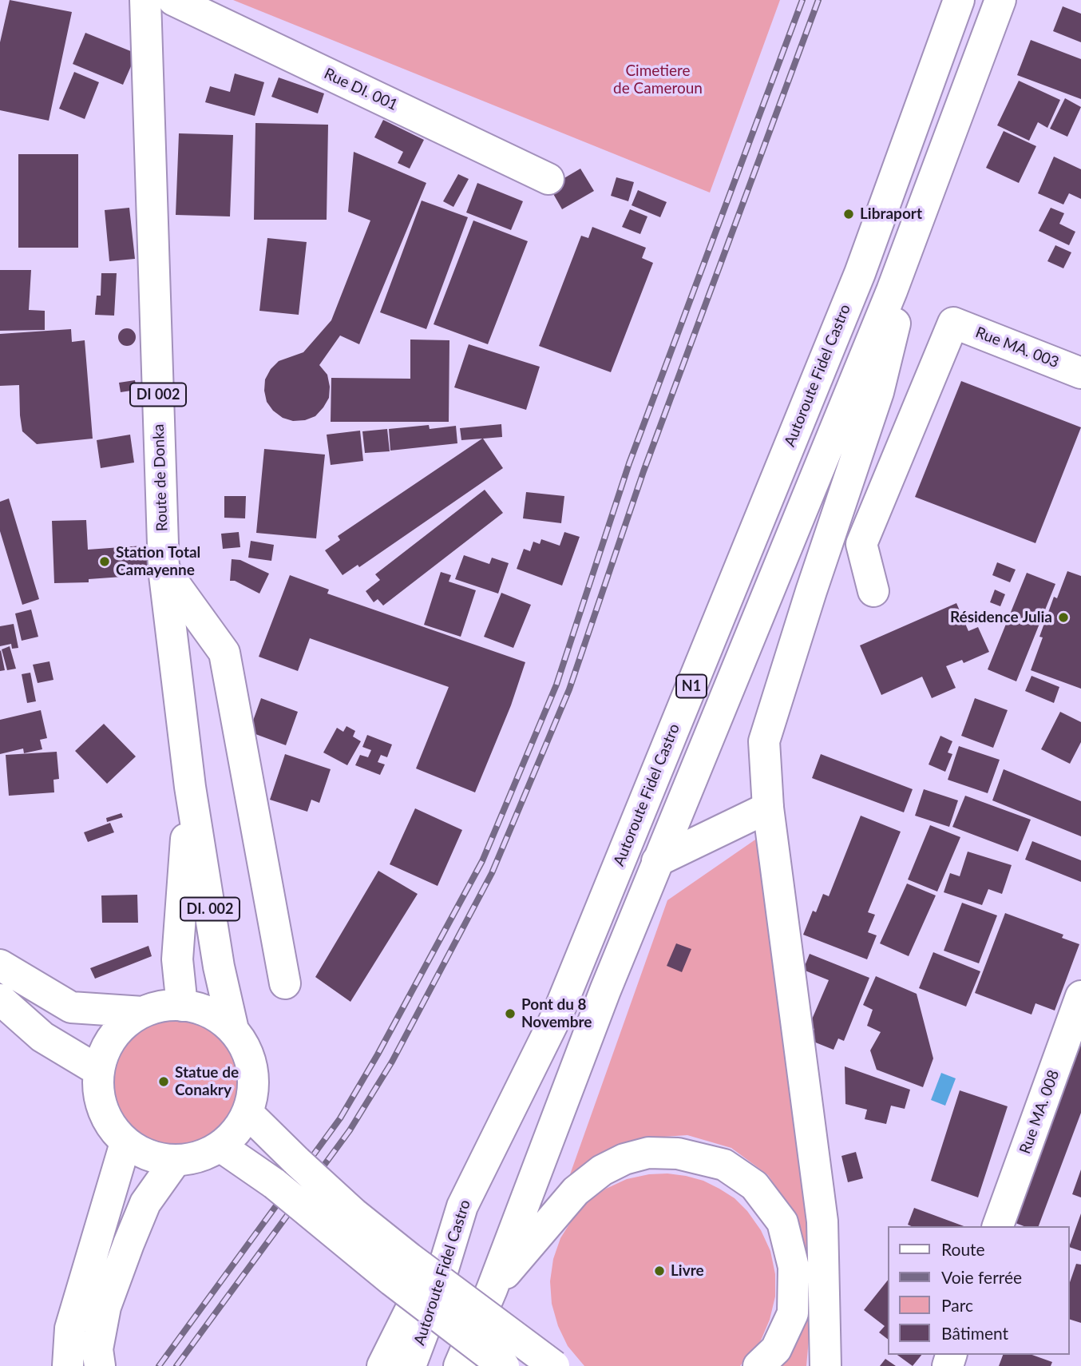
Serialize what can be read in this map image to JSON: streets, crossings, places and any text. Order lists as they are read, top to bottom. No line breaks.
{"streets":{"main road":["Rue DI. 001","Rue MA. 003","Autoroute Fidel Castro","DI 002","Route de Donka","N1","DI. 002","Rue MA. 008"]},"parks":["Cimetiere de Cameroun"],"places":["Libraport","Station Total Camayenne","Résidence Julia","Pont du 8 Novembre","Statue de Conakry","Livre"],"legend":["Route","Voie ferrée","Parc","Bâtiment"]}
